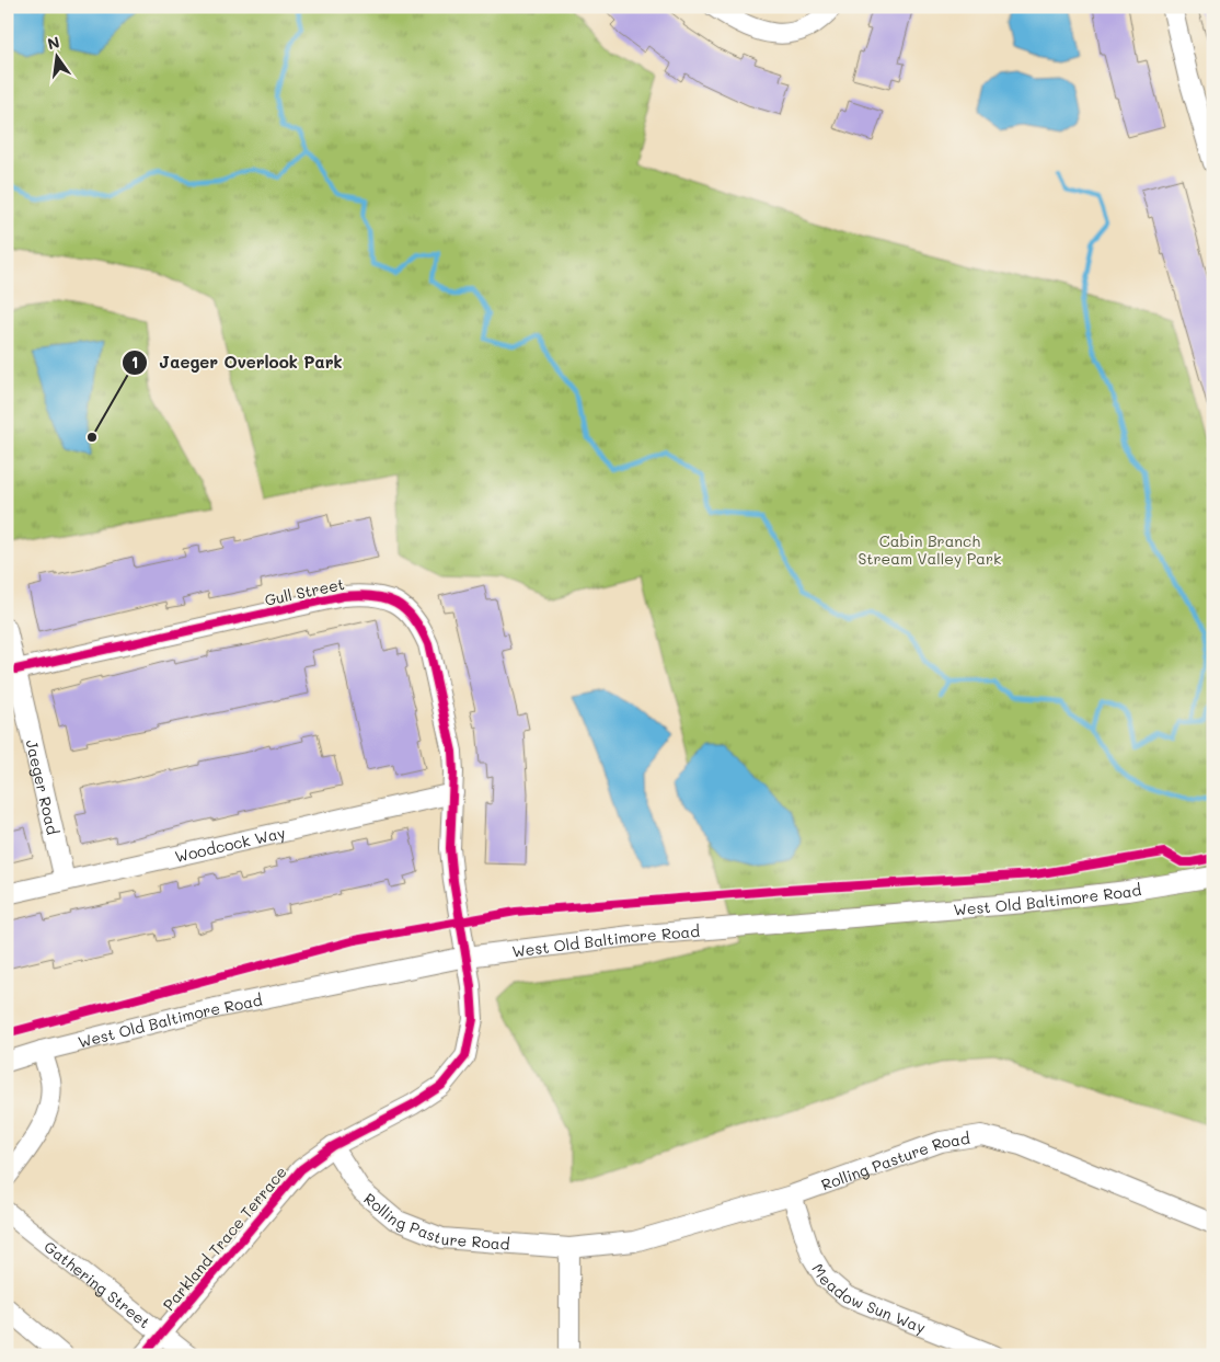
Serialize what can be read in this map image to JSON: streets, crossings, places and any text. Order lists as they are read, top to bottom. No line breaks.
{"streets":{"street":["Gull Street","Jaeger Road","Woodcock Way","West Old Baltimore Road","Rolling Pasture Road","Parkland Trace Terrace","Gathering Street","Meadow Sun Way"]},"crossings":[["Gull Street","Jaeger Road"],["Gull Street","Woodcock Way"],["Gull Street","West Old Baltimore Road"],["Gull Street","Parkland Trace Terrace"],["Jaeger Road","Woodcock Way"],["West Old Baltimore Road","Parkland Trace Terrace"],["Rolling Pasture Road","Parkland Trace Terrace"],["Rolling Pasture Road","Meadow Sun Way"],["Parkland Trace Terrace","Gathering Street"]],"parks":["Cabin Branch Stream Valley Park"],"places":["Jaeger Overlook Park"],"north":"top"}
